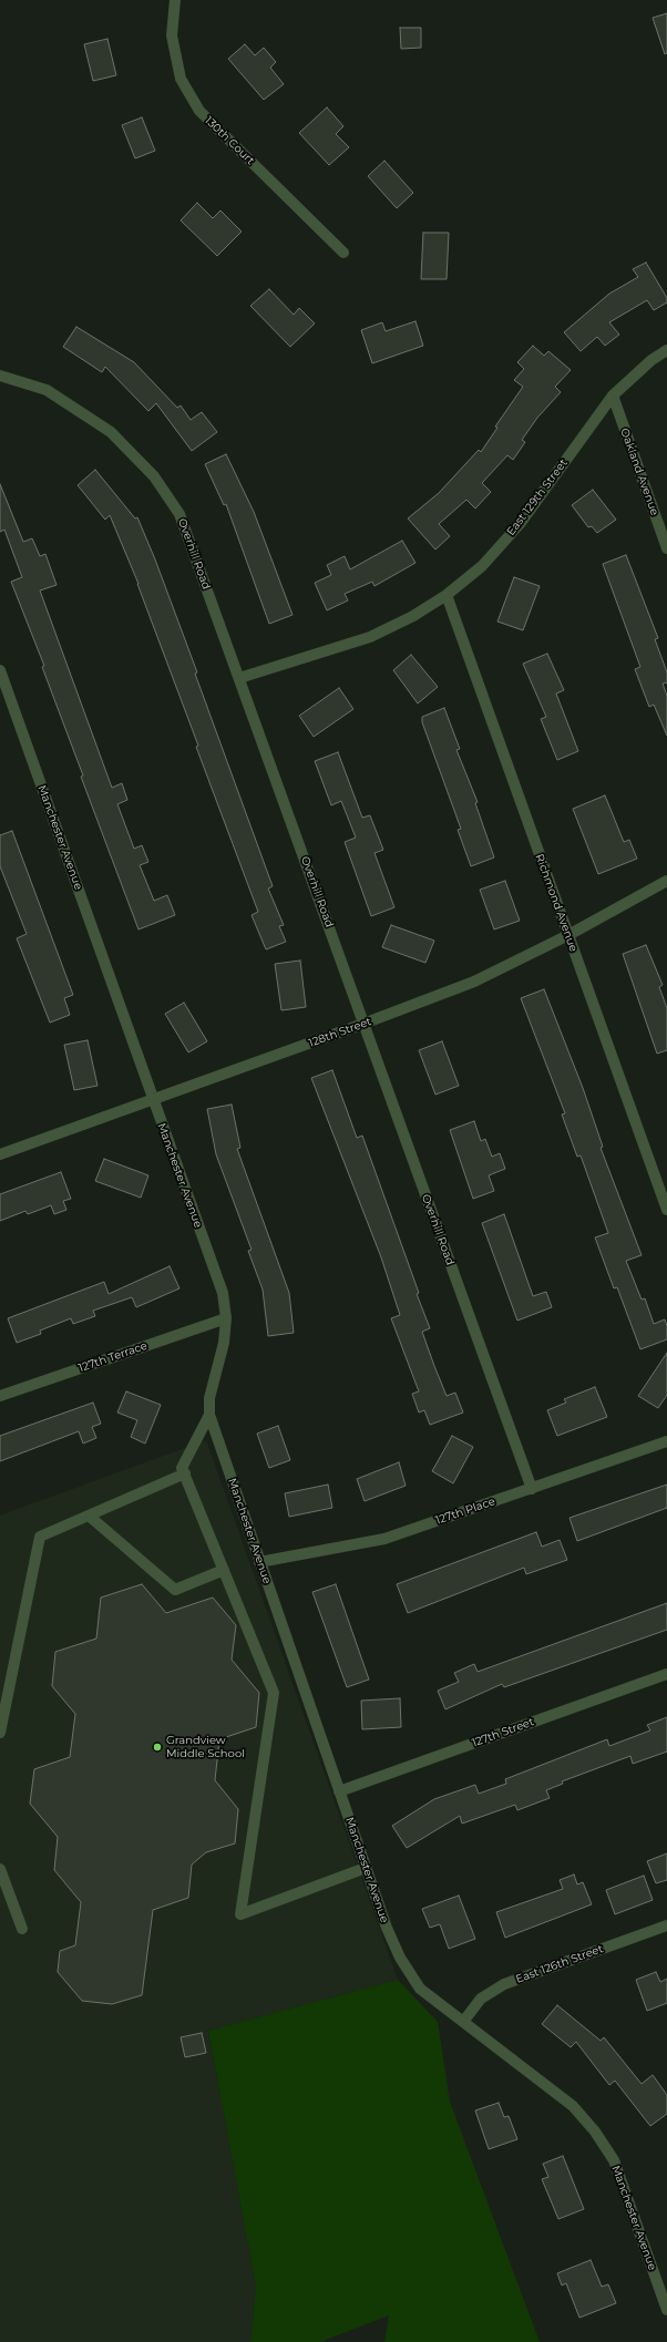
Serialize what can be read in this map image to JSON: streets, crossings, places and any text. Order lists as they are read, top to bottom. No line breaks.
{"streets":{"street":["130th Court","Oakland Avenue","East 129th Street","Overhill Road","Manchester Avenue","Richmond Avenue","128th Street","127th Terrace","127th Place","127th Street","East 126th Street"]},"crossings":[["Oakland Avenue","East 129th Street"],["East 129th Street","Overhill Road"],["East 129th Street","Richmond Avenue"],["Overhill Road","128th Street"],["Overhill Road","127th Place"],["Manchester Avenue","128th Street"],["Manchester Avenue","127th Terrace"],["Manchester Avenue","127th Place"],["Manchester Avenue","127th Street"],["Manchester Avenue","East 126th Street"],["Richmond Avenue","128th Street"]],"places":["Grandview Middle School"]}
